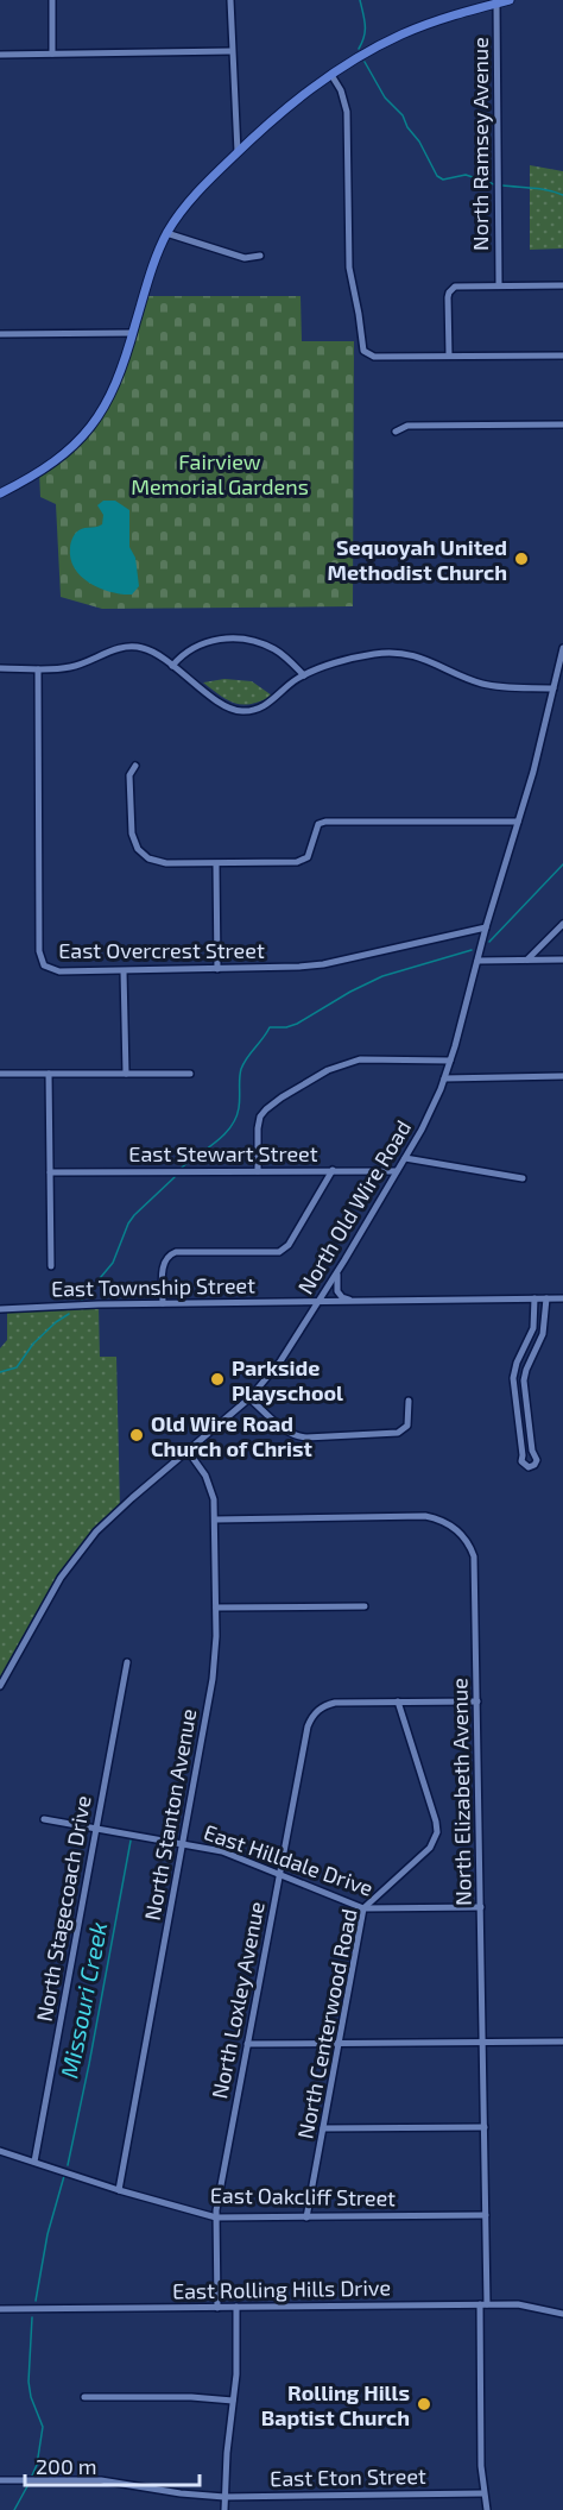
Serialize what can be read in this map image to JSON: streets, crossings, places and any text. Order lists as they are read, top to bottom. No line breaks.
{"streets":{"street":["North Ramsey Avenue","East Overcrest Street","East Stewart Street","North Old Wire Road","East Township Street","North Elizabeth Avenue","North Stanton Avenue","East Hilldale Drive","North Stagecoach Drive","North Loxley Avenue","North Centerwood Road","East Oakcliff Street","East Rolling Hills Drive","East Eton Street"]},"crossings":[["East Overcrest Street","North Old Wire Road"],["East Stewart Street","North Old Wire Road"],["North Old Wire Road","East Township Street"],["North Old Wire Road","North Stanton Avenue"],["North Elizabeth Avenue","North Stanton Avenue"],["North Elizabeth Avenue","East Hilldale Drive"],["North Elizabeth Avenue","East Oakcliff Street"],["North Elizabeth Avenue","East Rolling Hills Drive"],["North Elizabeth Avenue","East Eton Street"],["North Stanton Avenue","East Hilldale Drive"],["North Stanton Avenue","East Oakcliff Street"],["East Hilldale Drive","North Stagecoach Drive"],["East Hilldale Drive","North Loxley Avenue"],["East Hilldale Drive","North Centerwood Road"],["North Stagecoach Drive","East Oakcliff Street"],["North Loxley Avenue","North Centerwood Road"],["North Loxley Avenue","East Oakcliff Street"],["North Loxley Avenue","East Rolling Hills Drive"],["North Centerwood Road","East Oakcliff Street"]],"water":["Missouri Creek"],"parks":["Fairview Memorial Gardens"],"places":["Sequoyah United Methodist Church","Parkside Playschool","Old Wire Road Church of Christ","Rolling Hills Baptist Church"],"scale_bar":"200 m"}
